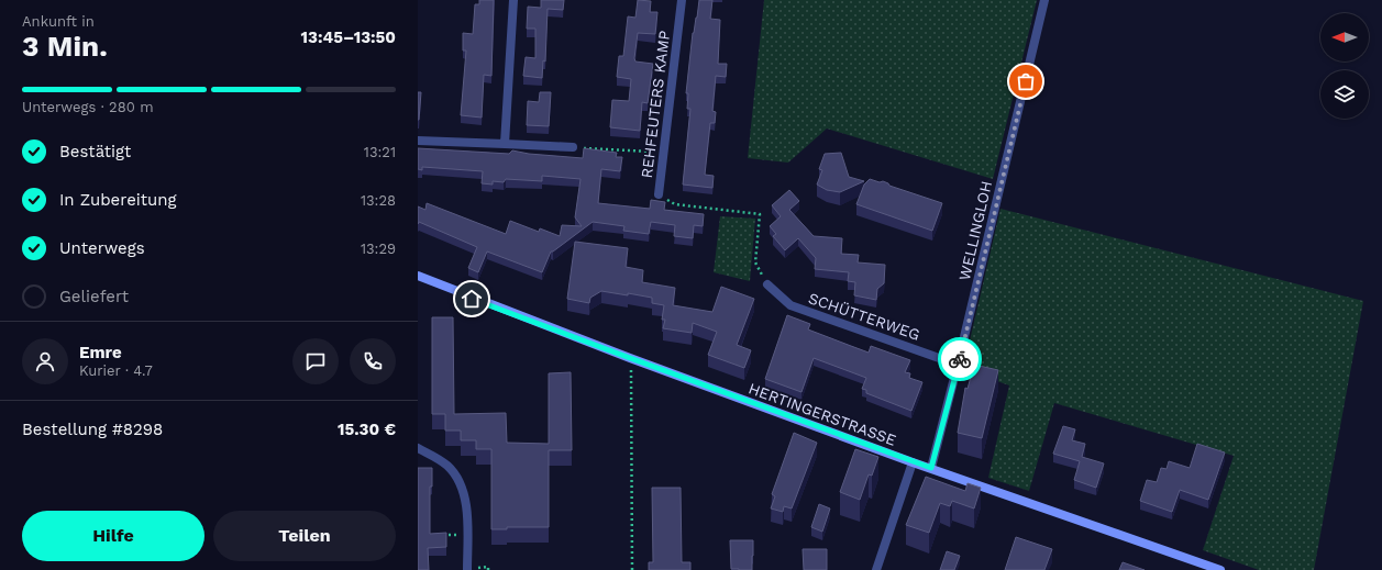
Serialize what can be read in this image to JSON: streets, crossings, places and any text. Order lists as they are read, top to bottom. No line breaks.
{"streets":{"street":["REHFEUTERS KAMP","WELLINGLOH","SCHÜTTERWEG","HERTINGERSTRASSE"]},"crossings":[["REHFEUTERS KAMP","SCHÜTTERWEG"],["WELLINGLOH","SCHÜTTERWEG"],["WELLINGLOH","HERTINGERSTRASSE"]],"north":"left","page":{"heading":["3 Min.","Ankunft in","13:45–13:50"],"panel":["Emre","Kurier · 4.7","Bestellung #8298","15.30 €"],"bar":"Unterwegs · 280 m","list":[["Bestätigt","13:21"],["In Zubereitung","13:28"],["Unterwegs","13:29"],"Geliefert"],"buttons":["Hilfe","Teilen"]}}
